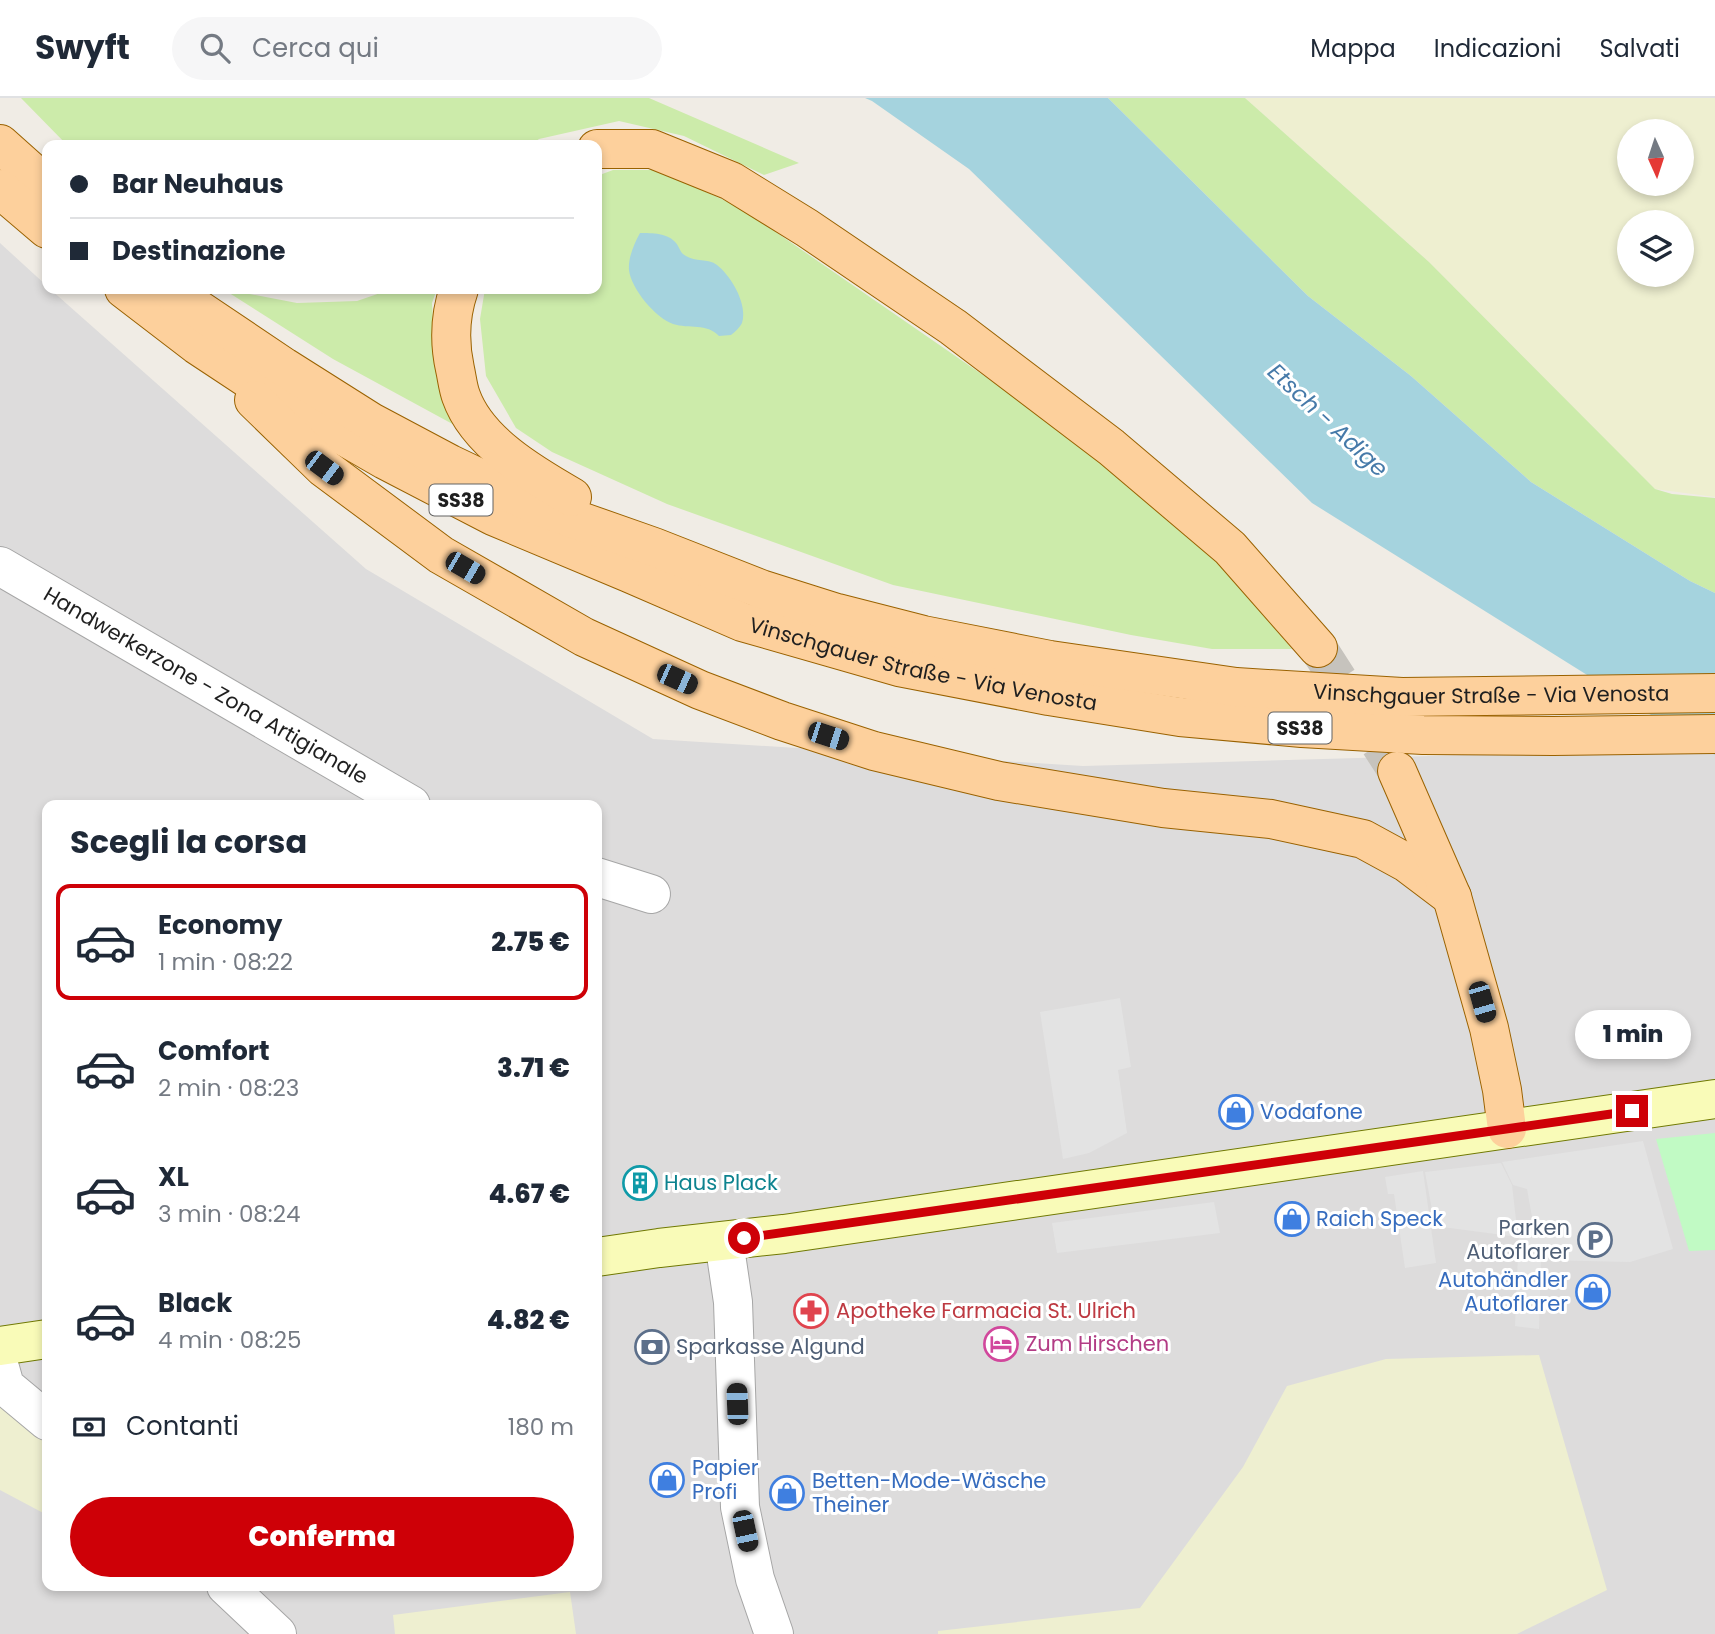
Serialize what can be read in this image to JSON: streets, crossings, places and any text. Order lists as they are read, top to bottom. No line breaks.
{"streets":{"main road":["SS38","Vinschgauer Straße - Via Venosta"],"street":["Handwerkerzone - Zona Artigianale"]},"crossings":[["SS38","Vinschgauer Straße - Via Venosta"]],"water":["Etsch - Adige"],"places":{"shop":["Vodafone","Raich Speck","Autohändler Autoflarer","Papier Profi","Betten-Mode-Wäsche Theiner"],"building":["Haus Plack"],"parking":["Parken Autoflarer"],"pharmacy":["Apotheke Farmacia St. Ulrich"],"hotel":["Zum Hirschen"],"bank":["Sparkasse Algund"]},"north":"bottom","page":{"header":"Swyft","search":"Cerca qui","nav":["Mappa","Indicazioni","Salvati"],"banner":["Bar Neuhaus","Destinazione"],"heading":"Scegli la corsa","list":[{"name":"Economy","note":"1 min · 08:22","value":"2.75 €"},{"name":"Comfort","note":"2 min · 08:23","value":"3.71 €"},{"name":"XL","note":"3 min · 08:24","value":"4.67 €"},{"name":"Black","note":"4 min · 08:25","value":"4.82 €"}],"bubble":"1 min","pay":["Contanti","180 m"],"buttons":"Conferma"}}
